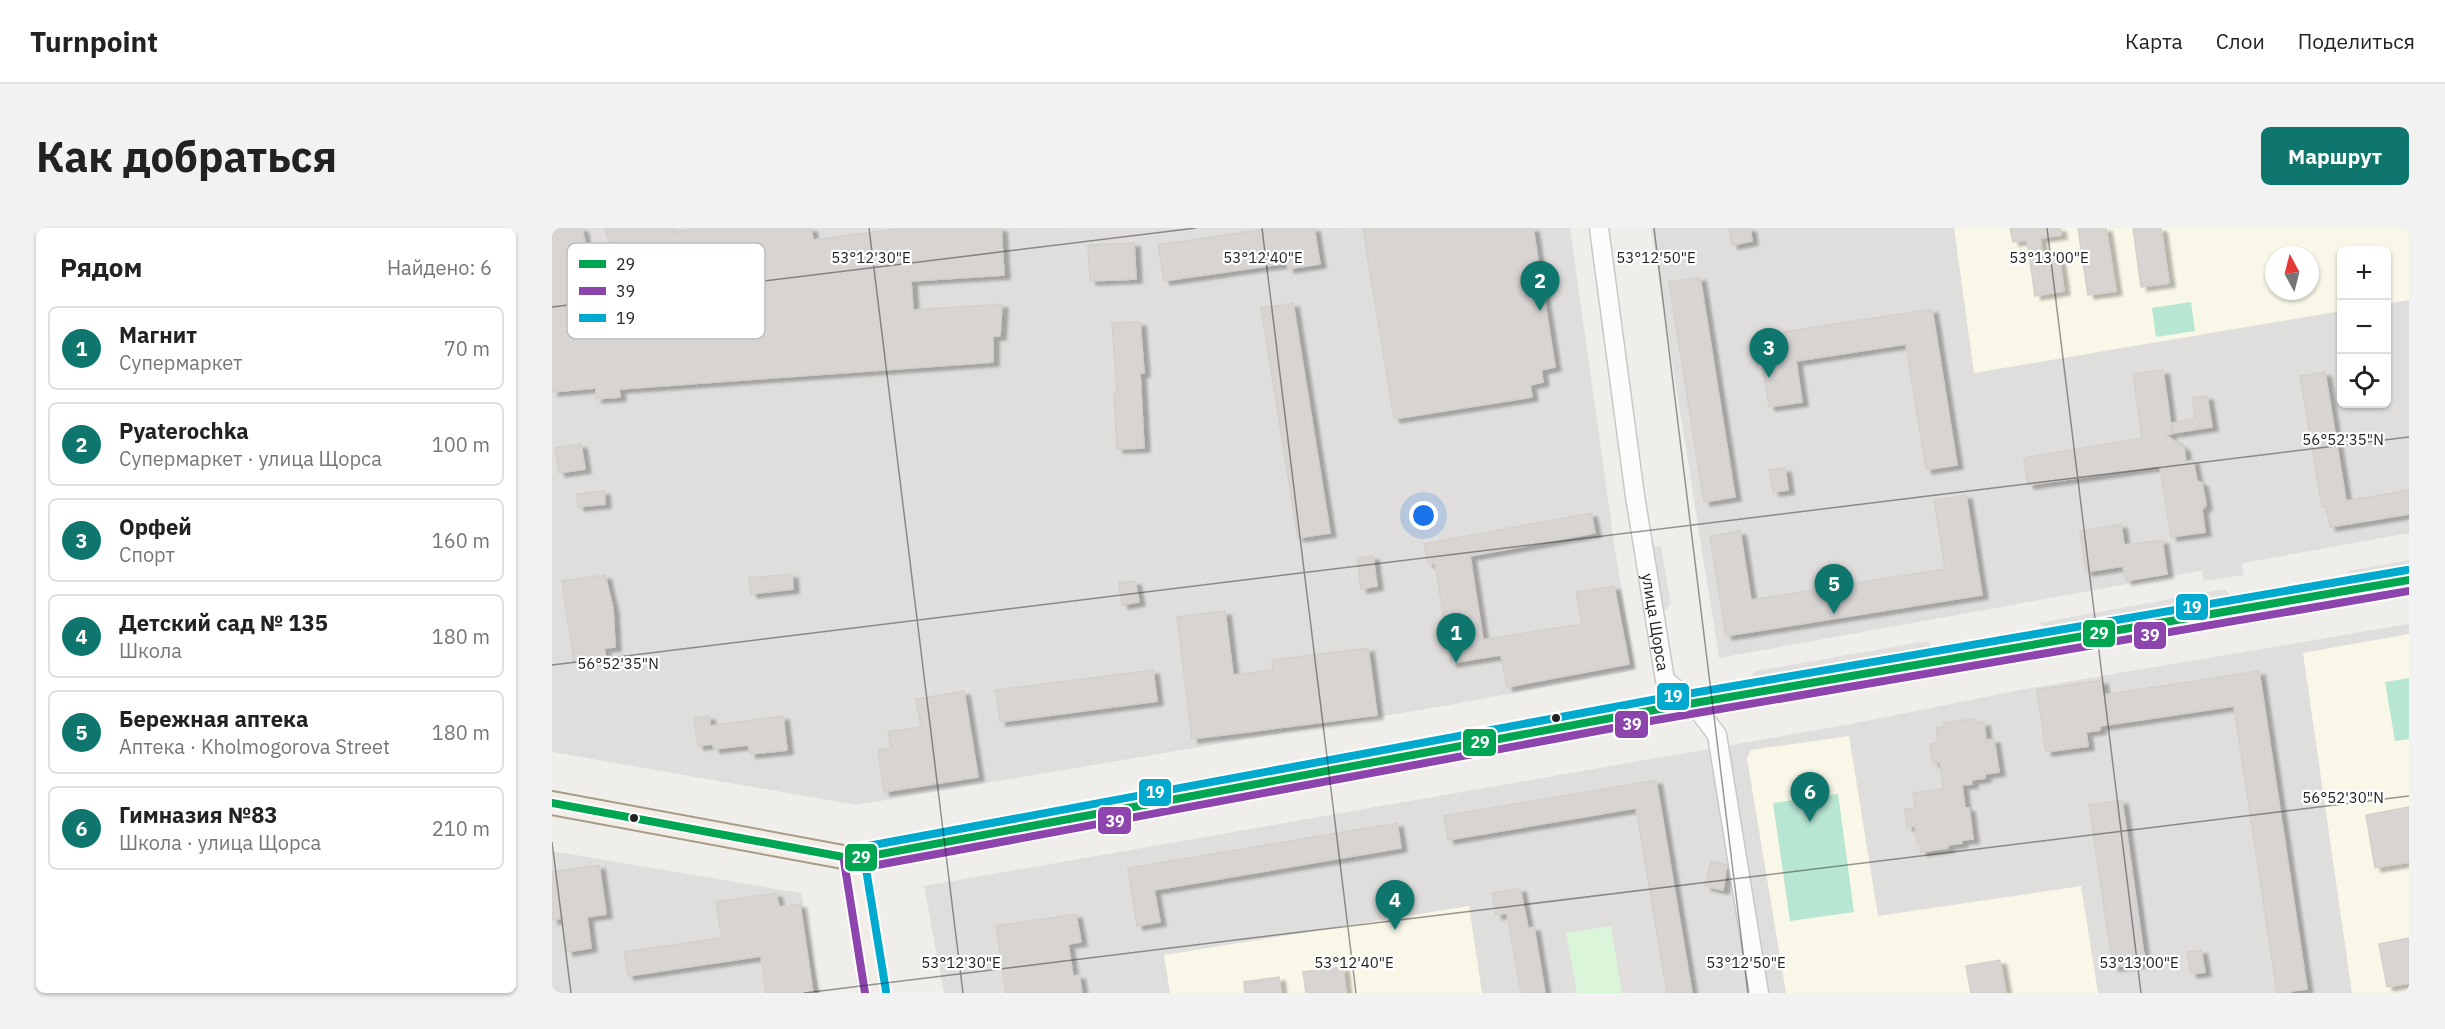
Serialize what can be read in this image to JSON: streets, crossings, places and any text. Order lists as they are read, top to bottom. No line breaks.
{"streets":{"street":["улица Щорса"]},"lines":["transit line 19","transit line 29","transit line 39"],"legend":["29","39","19"],"north":"top","page":{"header":"Turnpoint","nav":["Карта","Слои","Поделиться"],"buttons":"Маршрут","title":"Как добраться","heading":["Рядом","Найдено: 6"],"map_buttons":["+","−"],"pins":["2","3","5","1","6","4"],"list":[{"mark":"1","name":"Магнит","note":"Супермаркет","value":"70 m"},{"mark":"2","name":"Pyaterochka","note":"Супермаркет · улица Щорса","value":"100 m"},{"mark":"3","name":"Орфей","note":"Спорт","value":"160 m"},{"mark":"4","name":"Детский сад № 135","note":"Школа","value":"180 m"},{"mark":"5","name":"Бережная аптека","note":"Аптека · Kholmogorova Street","value":"180 m"},{"mark":"6","name":"Гимназия №83","note":"Школа · улица Щорса","value":"210 m"}]},"coordinates":["53°12'30\"E","53°12'40\"E","53°12'50\"E","53°13'00\"E","56°52'35\"N","56°52'30\"N"]}
